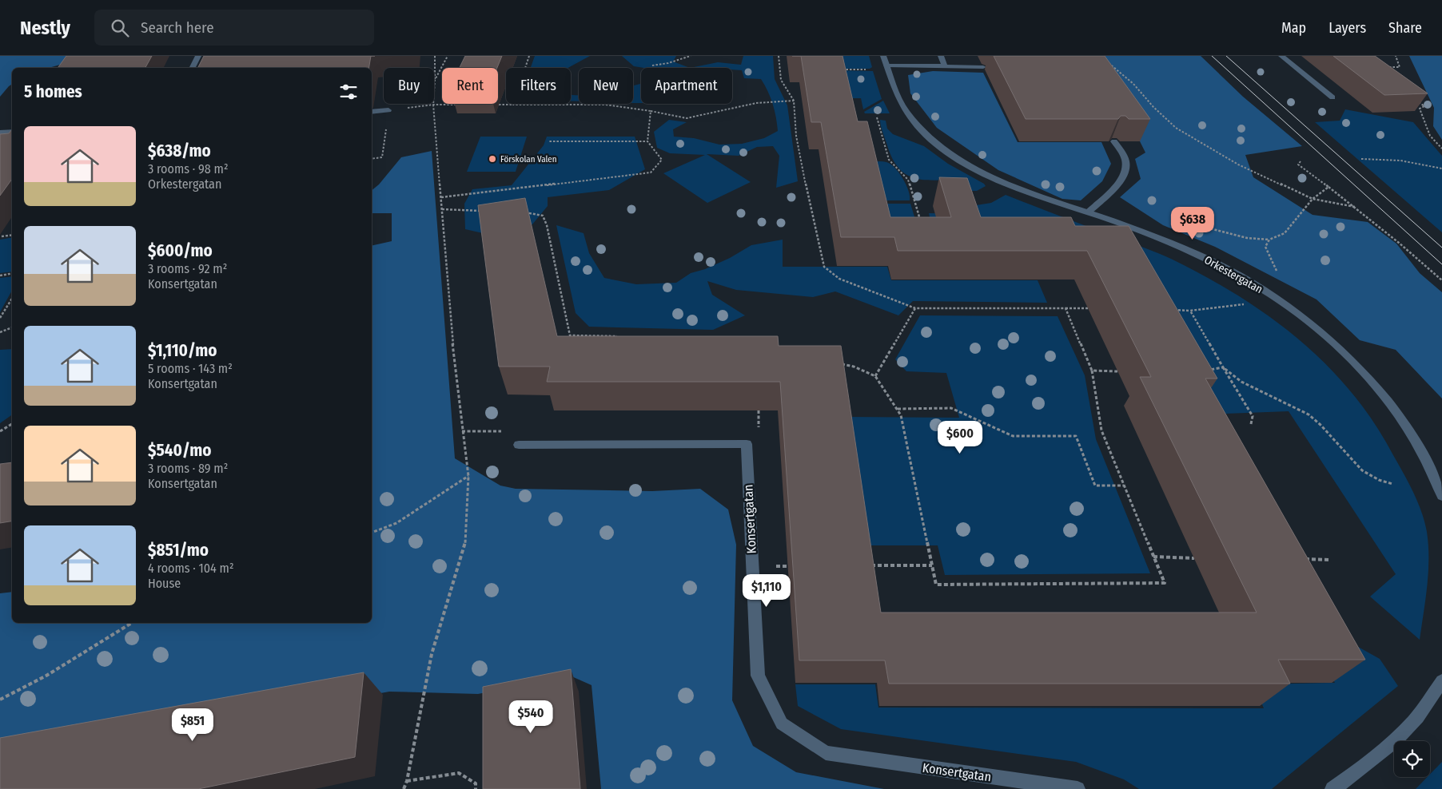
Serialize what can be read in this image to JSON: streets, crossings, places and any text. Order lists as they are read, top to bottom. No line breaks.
{"streets":{"street":["Orkestergatan","Konsertgatan"]},"places":["Förskolan Valen"],"page":{"header":"Nestly","search":"Search here","nav":["Map","Layers","Share"],"chip":["Buy","Rent","Filters","New","Apartment"],"heading":"5 homes","list":[{"name":"$638/mo","note":"3 rooms · 98 m² · Orkestergatan"},{"name":"$600/mo","note":"3 rooms · 92 m² · Konsertgatan"},{"name":"$1,110/mo","note":"5 rooms · 143 m² · Konsertgatan"},{"name":"$540/mo","note":"3 rooms · 89 m² · Konsertgatan"},{"name":"$851/mo","note":"4 rooms · 104 m² · House"}],"price":["$638","$600","$1,110","$540","$851"]}}
